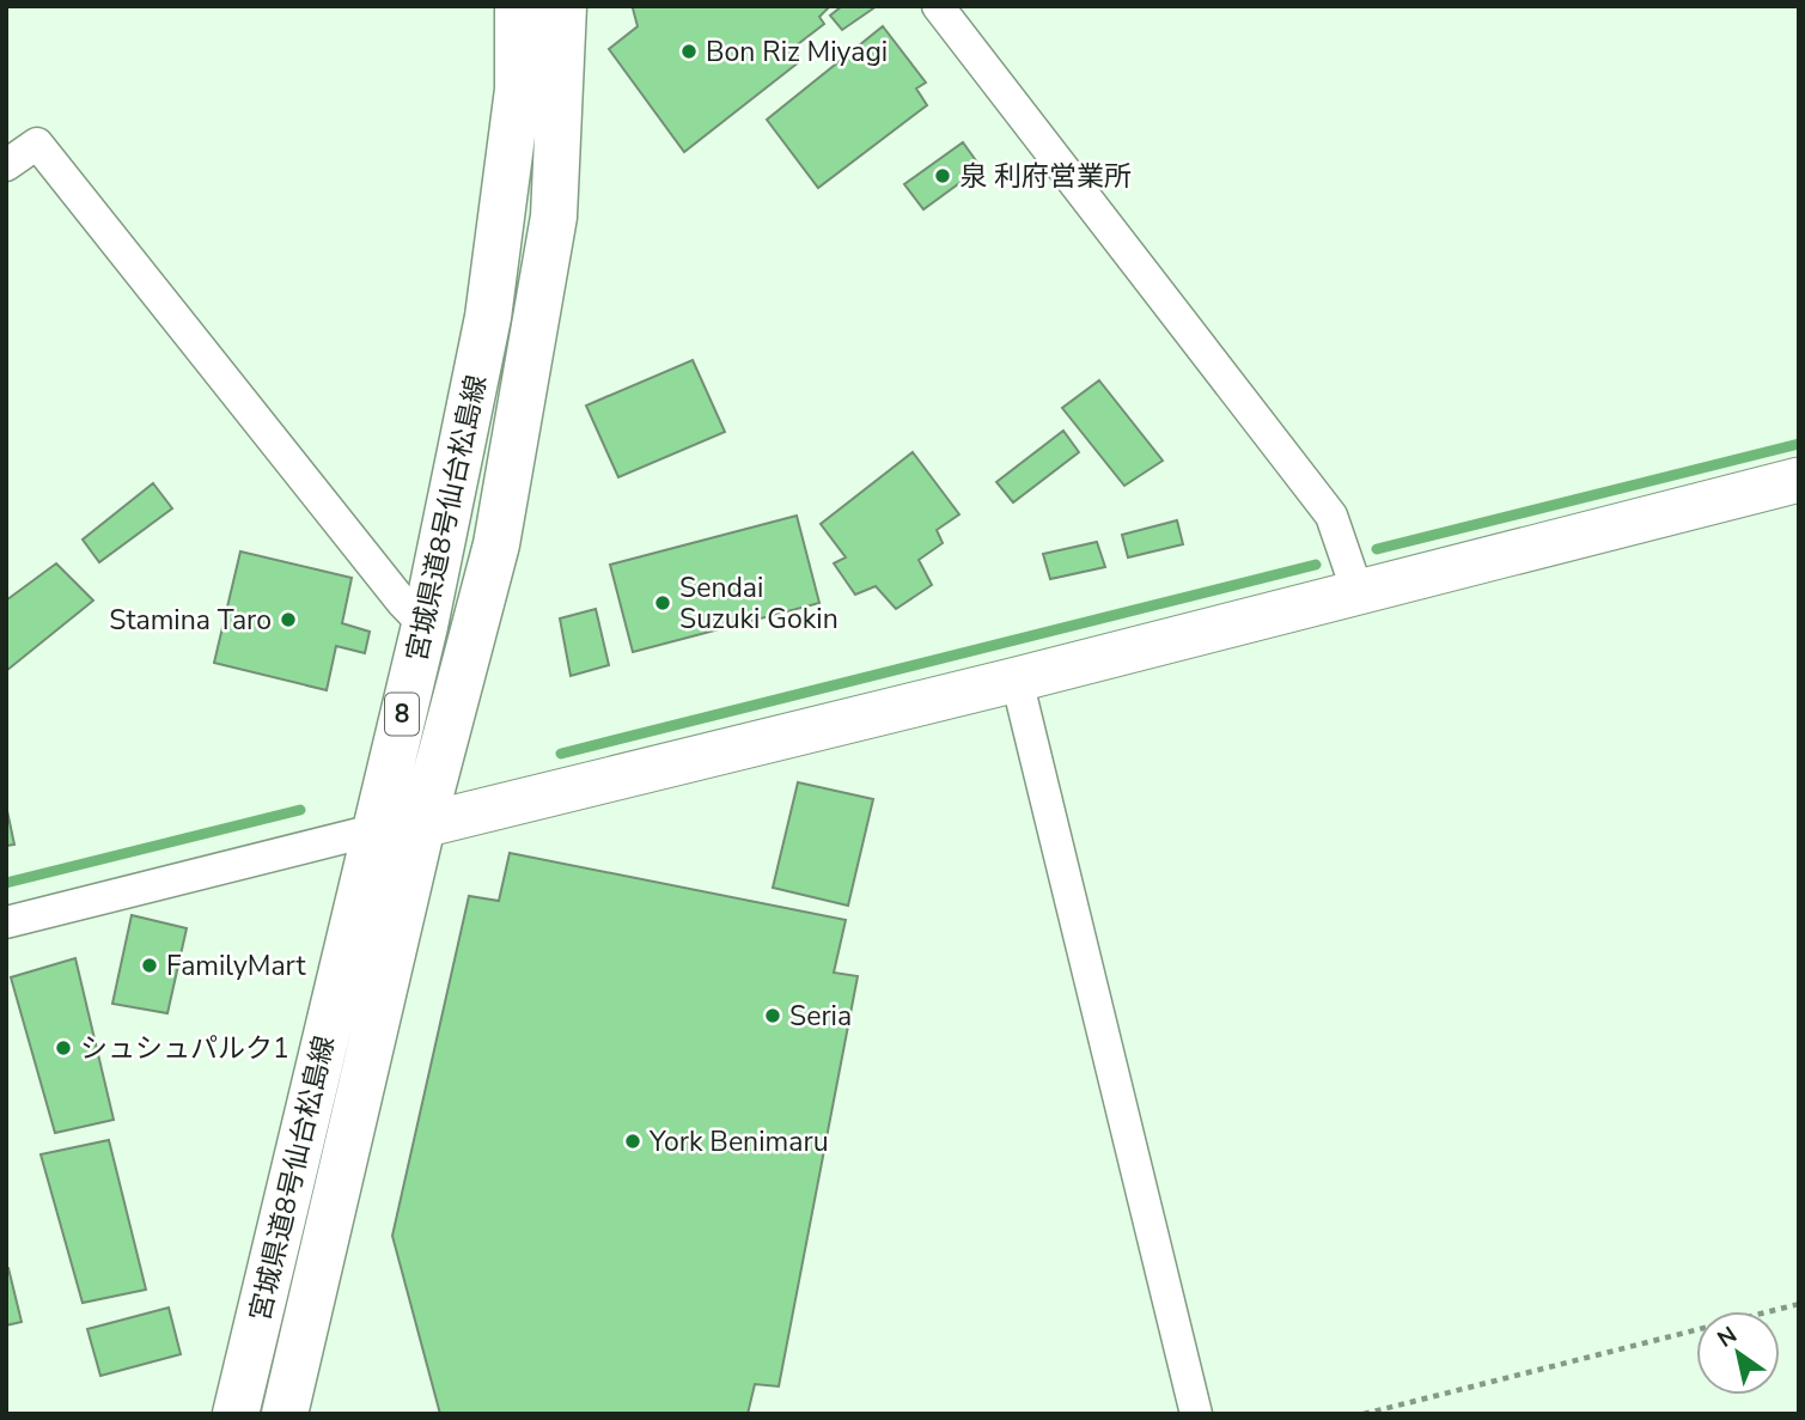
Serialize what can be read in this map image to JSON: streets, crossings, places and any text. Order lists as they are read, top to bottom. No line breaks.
{"streets":{"main road":["宮城県道8号仙台松島線","8"]},"places":["Bon Riz Miyagi","泉 利府営業所","Sendai Suzuki Gokin","Stamina Taro","FamilyMart","Seria","シュシュパルク1","York Benimaru"],"north":"top left"}
